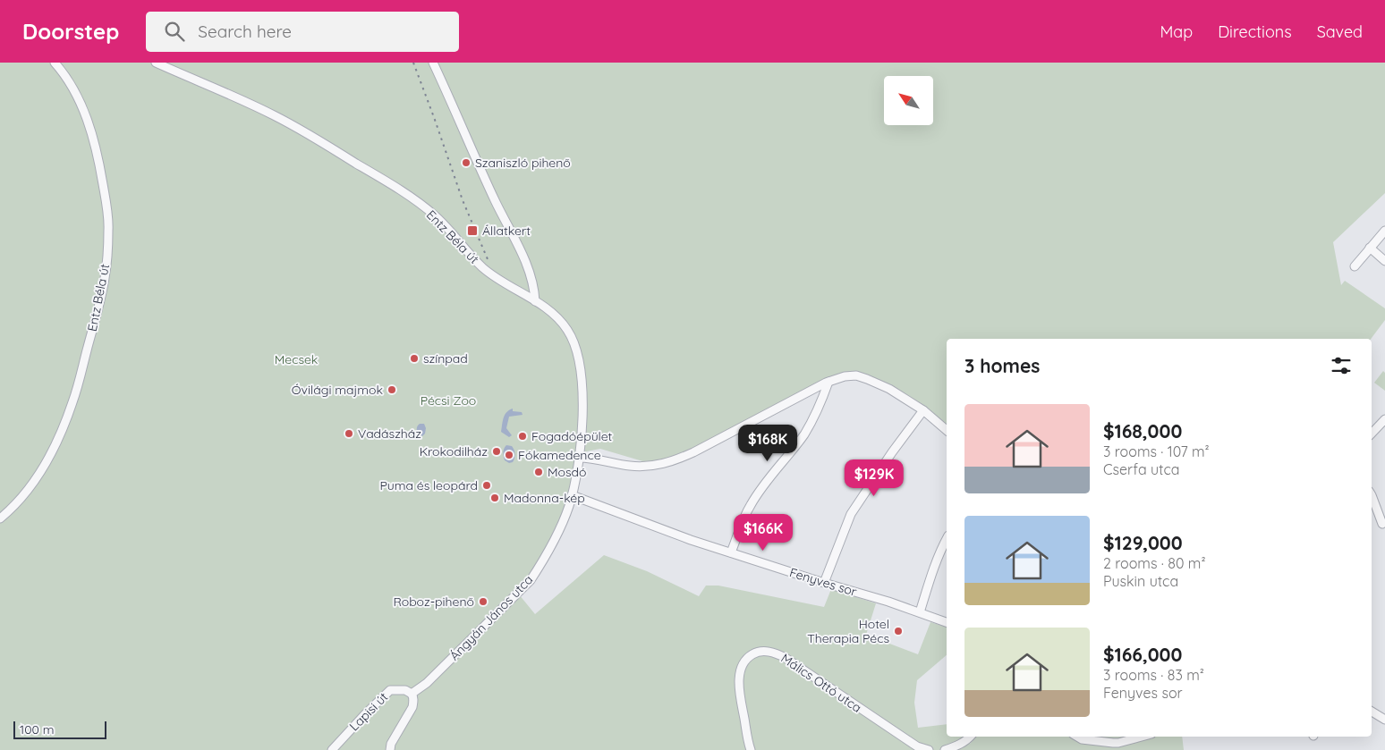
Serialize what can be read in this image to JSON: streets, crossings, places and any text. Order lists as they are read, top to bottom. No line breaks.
{"streets":{"street":["Entz Béla út","Fenyves sor","Ángyán János utca","Málics Ottó utca","Lapisi út"]},"crossings":[["Entz Béla út","Ángyán János utca"],["Fenyves sor","Ángyán János utca"],["Ángyán János utca","Lapisi út"]],"parks":["Mecsek","Pécsi Zoo"],"places":{"other":["Szaniszló pihenő","színpad","Óvilági majmok","Vadászház","Fogadóépület","Krokodilház","Fókamedence","Mosdó","Puma és leopárd","Madonna-kép","Roboz-pihenő","Hotel Therapia Pécs"],"transit":["Állatkert"]},"scale_bar":"100 m","north":"top left","page":{"header":"Doorstep","search":"Search here","nav":["Map","Directions","Saved"],"heading":"3 homes","list":[{"name":"$168,000","note":"3 rooms · 107 m² · Cserfa utca"},{"name":"$129,000","note":"2 rooms · 80 m² · Puskin utca"},{"name":"$166,000","note":"3 rooms · 83 m² · Fenyves sor"}],"price":["$168K","$129K","$166K"],"scale":"100 m"}}
